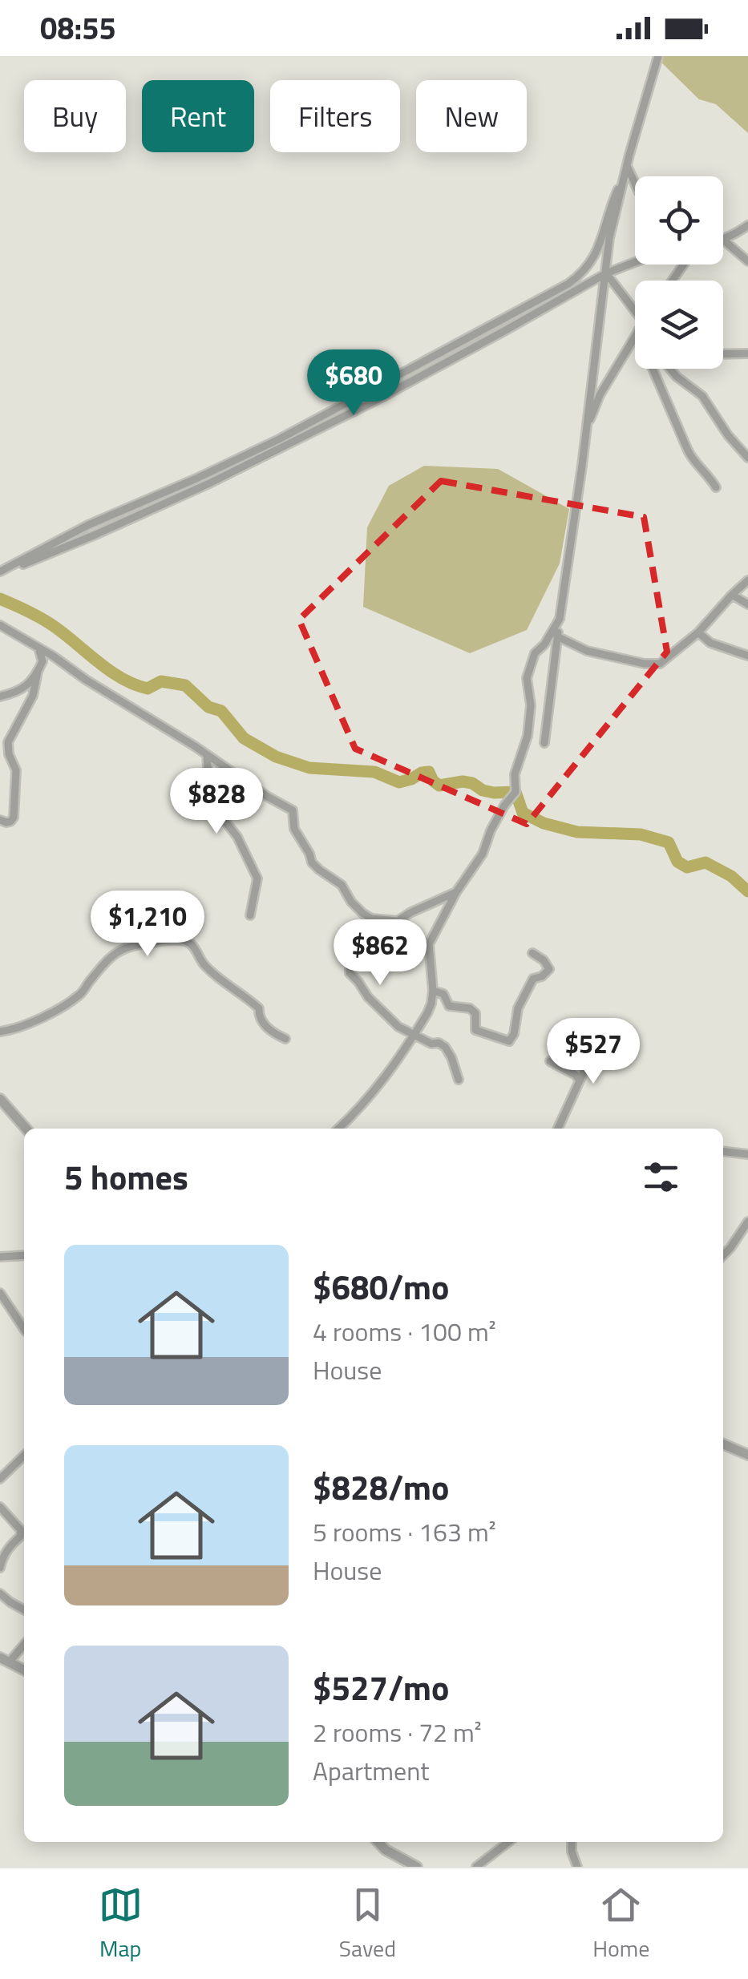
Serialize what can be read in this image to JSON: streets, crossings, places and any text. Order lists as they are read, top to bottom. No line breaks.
{"page":{"status":"08:55","chip":["Buy","Rent","Filters","New"],"price":["$680","$828","$1,210","$862","$527"],"heading":"5 homes","list":[{"name":"$680/mo","note":"4 rooms · 100 m² · House"},{"name":"$828/mo","note":"5 rooms · 163 m² · House"},{"name":"$527/mo","note":"2 rooms · 72 m² · Apartment"}],"tabs":["Map","Saved","Home"]}}
